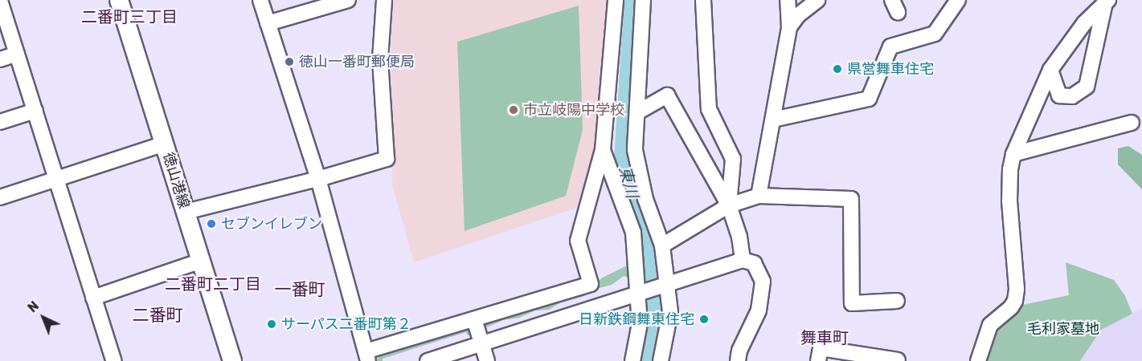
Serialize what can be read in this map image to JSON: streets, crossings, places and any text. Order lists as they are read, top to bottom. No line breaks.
{"streets":{"main road":["徳山港線"]},"districts":["二番町三丁目","二番町二丁目","一番町","二番町","舞車町"],"water":["東川"],"parks":["毛利家墓地"],"places":["徳山一番町郵便局","県営舞車住宅","市立岐陽中学校","セブンイレブン","日新鉄鋼舞東住宅","サーパス二番町第２"],"north":"top left"}
